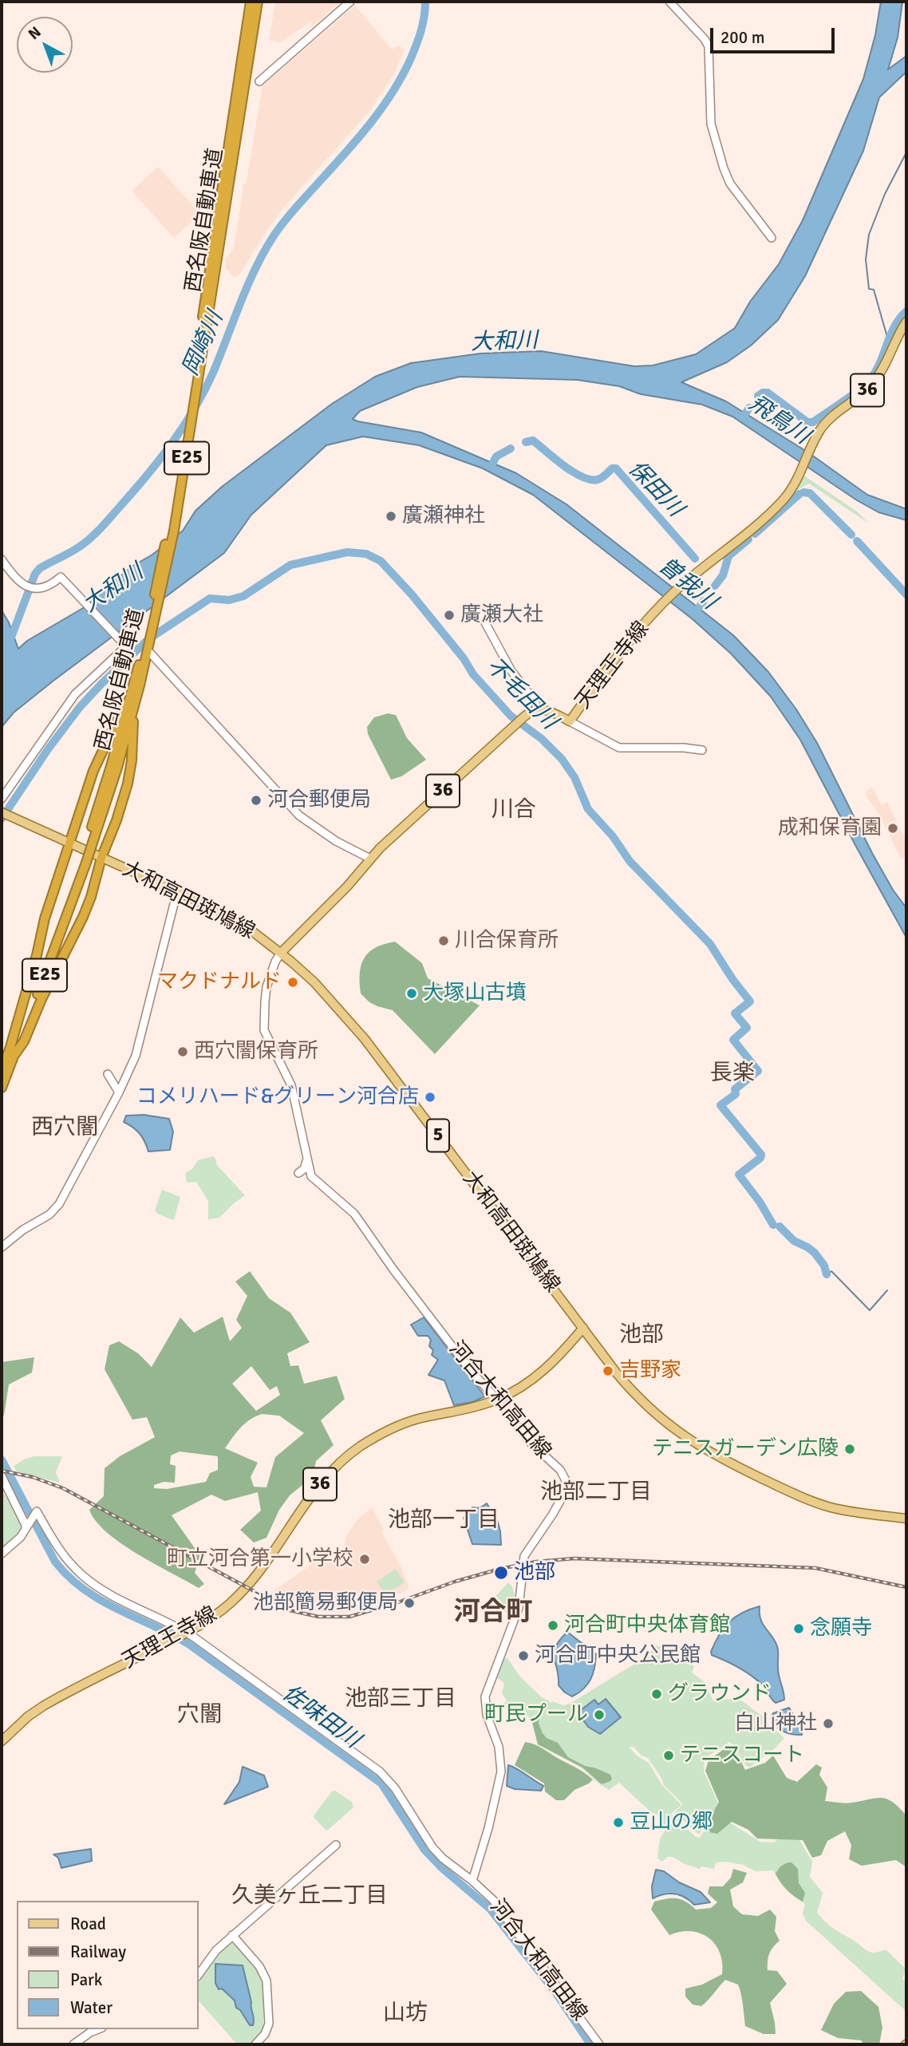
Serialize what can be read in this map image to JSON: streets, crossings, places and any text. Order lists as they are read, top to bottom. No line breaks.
{"streets":{"highway":["西名阪自動車道","E25"],"main road":["36","天理王寺線","大和高田斑鳩線","5"],"street":["河合大和高田線"]},"crossings":[["36","天理王寺線"],["36","大和高田斑鳩線"],["36","河合大和高田線"],["天理王寺線","大和高田斑鳩線"],["天理王寺線","河合大和高田線"],["大和高田斑鳩線","河合大和高田線"]],"districts":["川合","長楽","西穴闇","池部","池部二丁目","池部一丁目","河合町","池部三丁目","穴闇","久美ヶ丘二丁目","山坊"],"water":["大和川","岡崎川","飛鳥川","保田川","曽我川","不毛田川","佐味田川"],"places":["廣瀬神社","廣瀬大社","河合郵便局","成和保育園","川合保育所","マクドナルド","大塚山古墳","西穴闇保育所","コメリハード&グリーン河合店","吉野家","テニスガーデン広陵","町立河合第一小学校","池部","池部簡易郵便局","河合町中央体育館","念願寺","河合町中央公民館","グラウンド","町民プール","白山神社","テニスコート","豆山の郷"],"legend":["Road","Railway","Park","Water"],"scale_bar":"200 m","north":"top left"}
